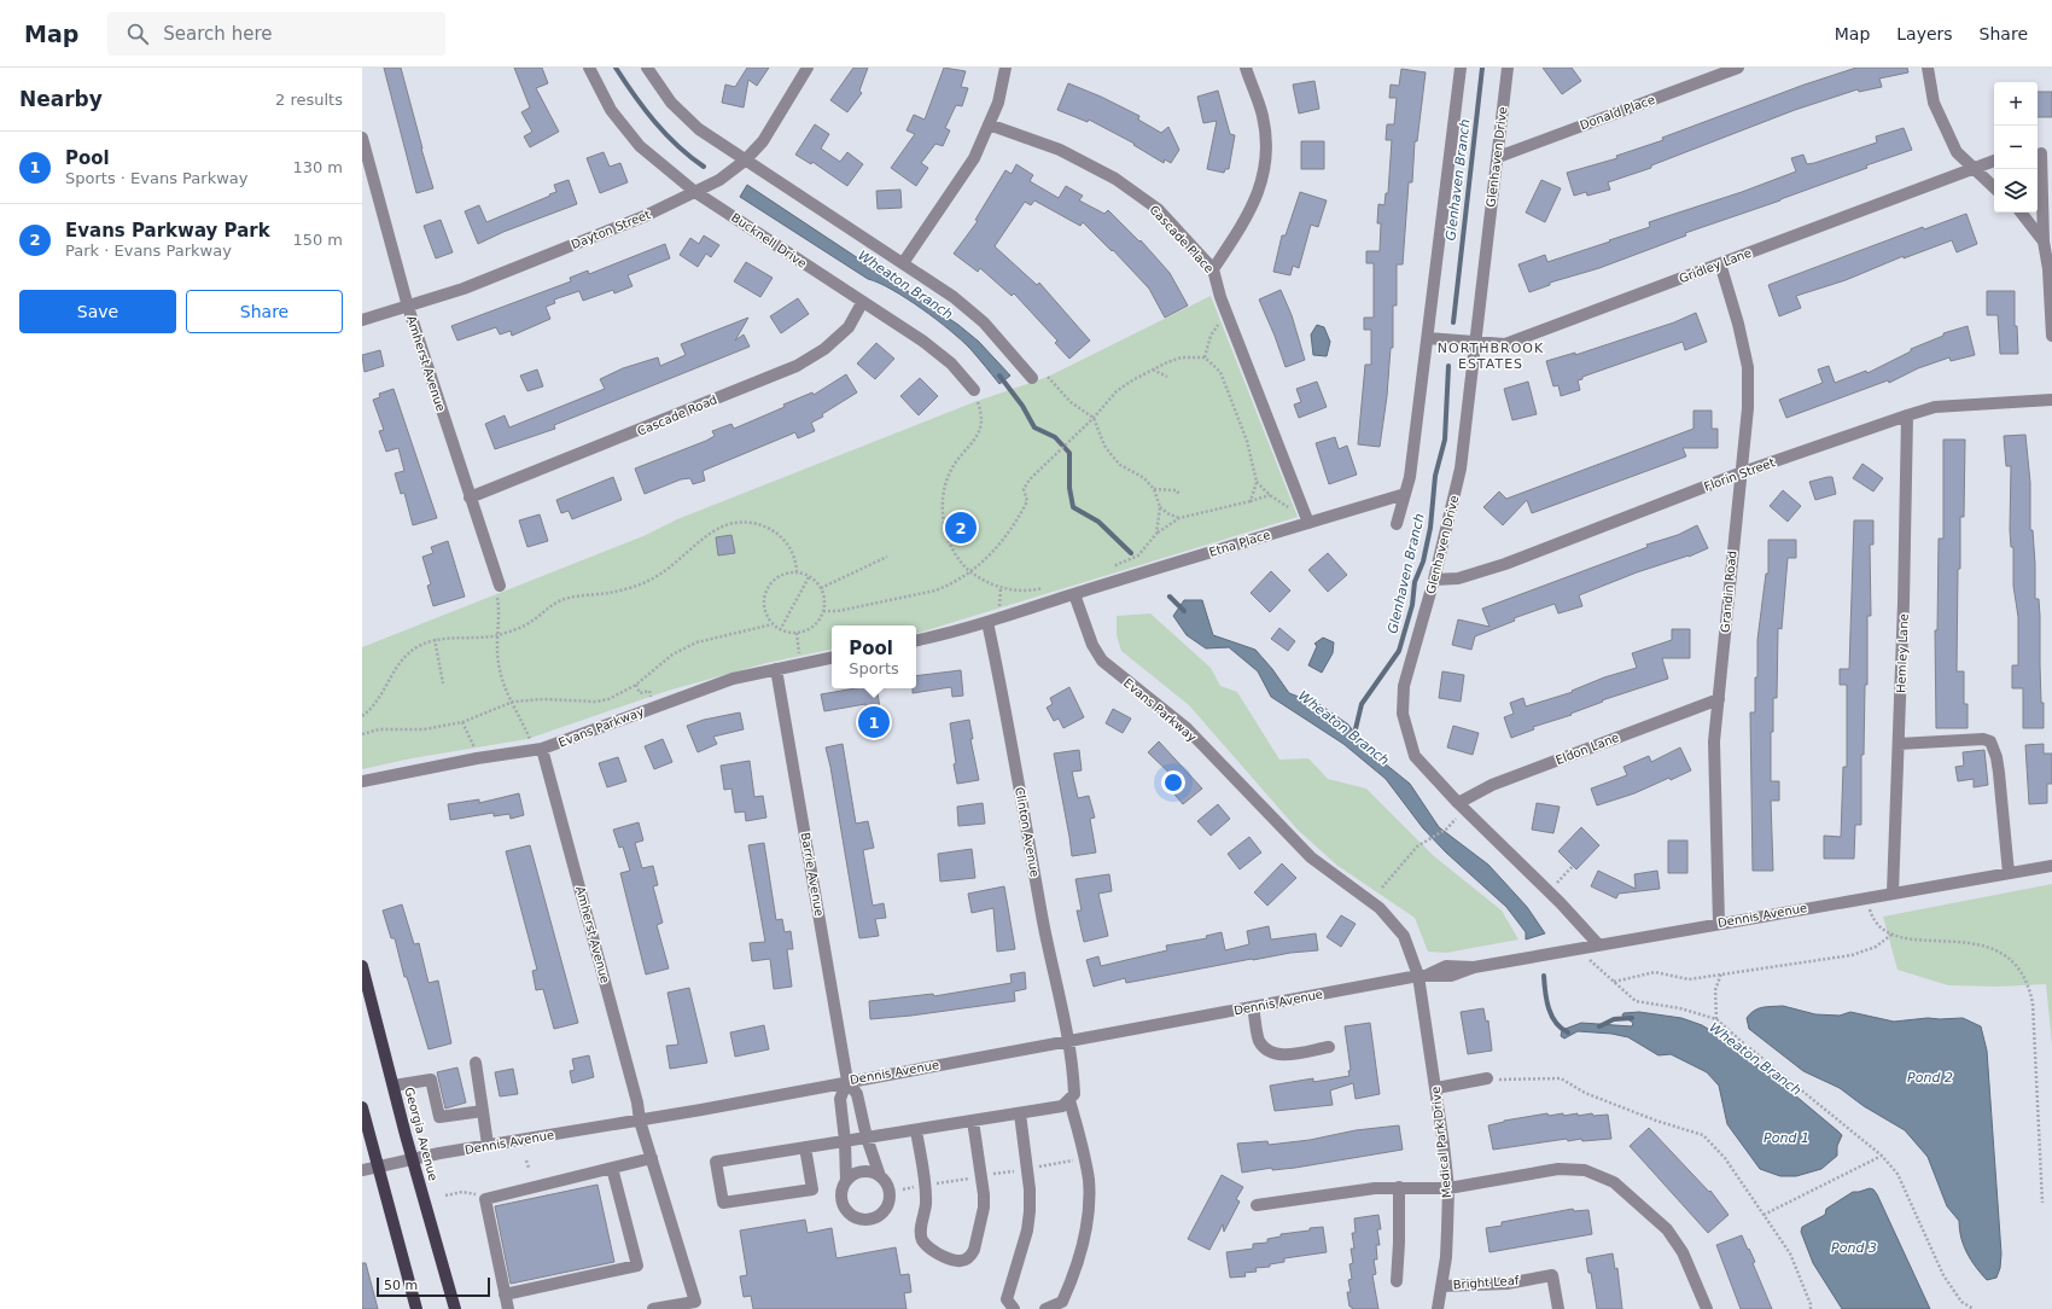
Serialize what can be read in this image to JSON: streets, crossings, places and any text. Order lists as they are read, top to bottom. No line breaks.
{"streets":{"main road":["Georgia Avenue"],"street":["Donald Place","Glenhaven Drive","Dayton Street","Cascade Place","Bucknell Drive","Gridley Lane","Amherst Avenue","Cascade Road","Florin Street","Etna Place","Grandin Road","Hemley Lane","Evans Parkway","Eldon Lane","Clinton Avenue","Barrie Avenue","Dennis Avenue","Medical Park Drive","Bright Leaf"]},"crossings":[["Donald Place","Glenhaven Drive"],["Glenhaven Drive","Gridley Lane"],["Glenhaven Drive","Florin Street"],["Glenhaven Drive","Eldon Lane"],["Glenhaven Drive","Dennis Avenue"],["Dayton Street","Bucknell Drive"],["Dayton Street","Amherst Avenue"],["Cascade Place","Etna Place"],["Bucknell Drive","Cascade Road"],["Gridley Lane","Grandin Road"],["Amherst Avenue","Cascade Road"],["Amherst Avenue","Evans Parkway"],["Amherst Avenue","Dennis Avenue"],["Florin Street","Grandin Road"],["Florin Street","Hemley Lane"],["Etna Place","Evans Parkway"],["Grandin Road","Eldon Lane"],["Grandin Road","Dennis Avenue"],["Hemley Lane","Dennis Avenue"],["Evans Parkway","Barrie Avenue"],["Evans Parkway","Dennis Avenue"],["Evans Parkway","Medical Park Drive"],["Clinton Avenue","Dennis Avenue"],["Barrie Avenue","Dennis Avenue"],["Dennis Avenue","Georgia Avenue"],["Dennis Avenue","Medical Park Drive"],["Medical Park Drive","Bright Leaf"]],"districts":["NORTHBROOK ESTATES"],"water":["Glenhaven Branch","Wheaton Branch","Pond 2","Pond 1","Pond 3"],"scale_bar":"50 m","page":{"header":"Map","search":"Search here","nav":["Map","Layers","Share"],"heading":["Nearby","2 results"],"map_buttons":["+","−"],"list":[{"mark":"1","name":"Pool","note":"Sports · Evans Parkway","value":"130 m"},{"mark":"2","name":"Evans Parkway Park","note":"Park · Evans Parkway","value":"150 m"}],"buttons":["Save","Share"],"pins":["2","1"],"popup":["Pool","Sports"],"scale":"50 m"}}
